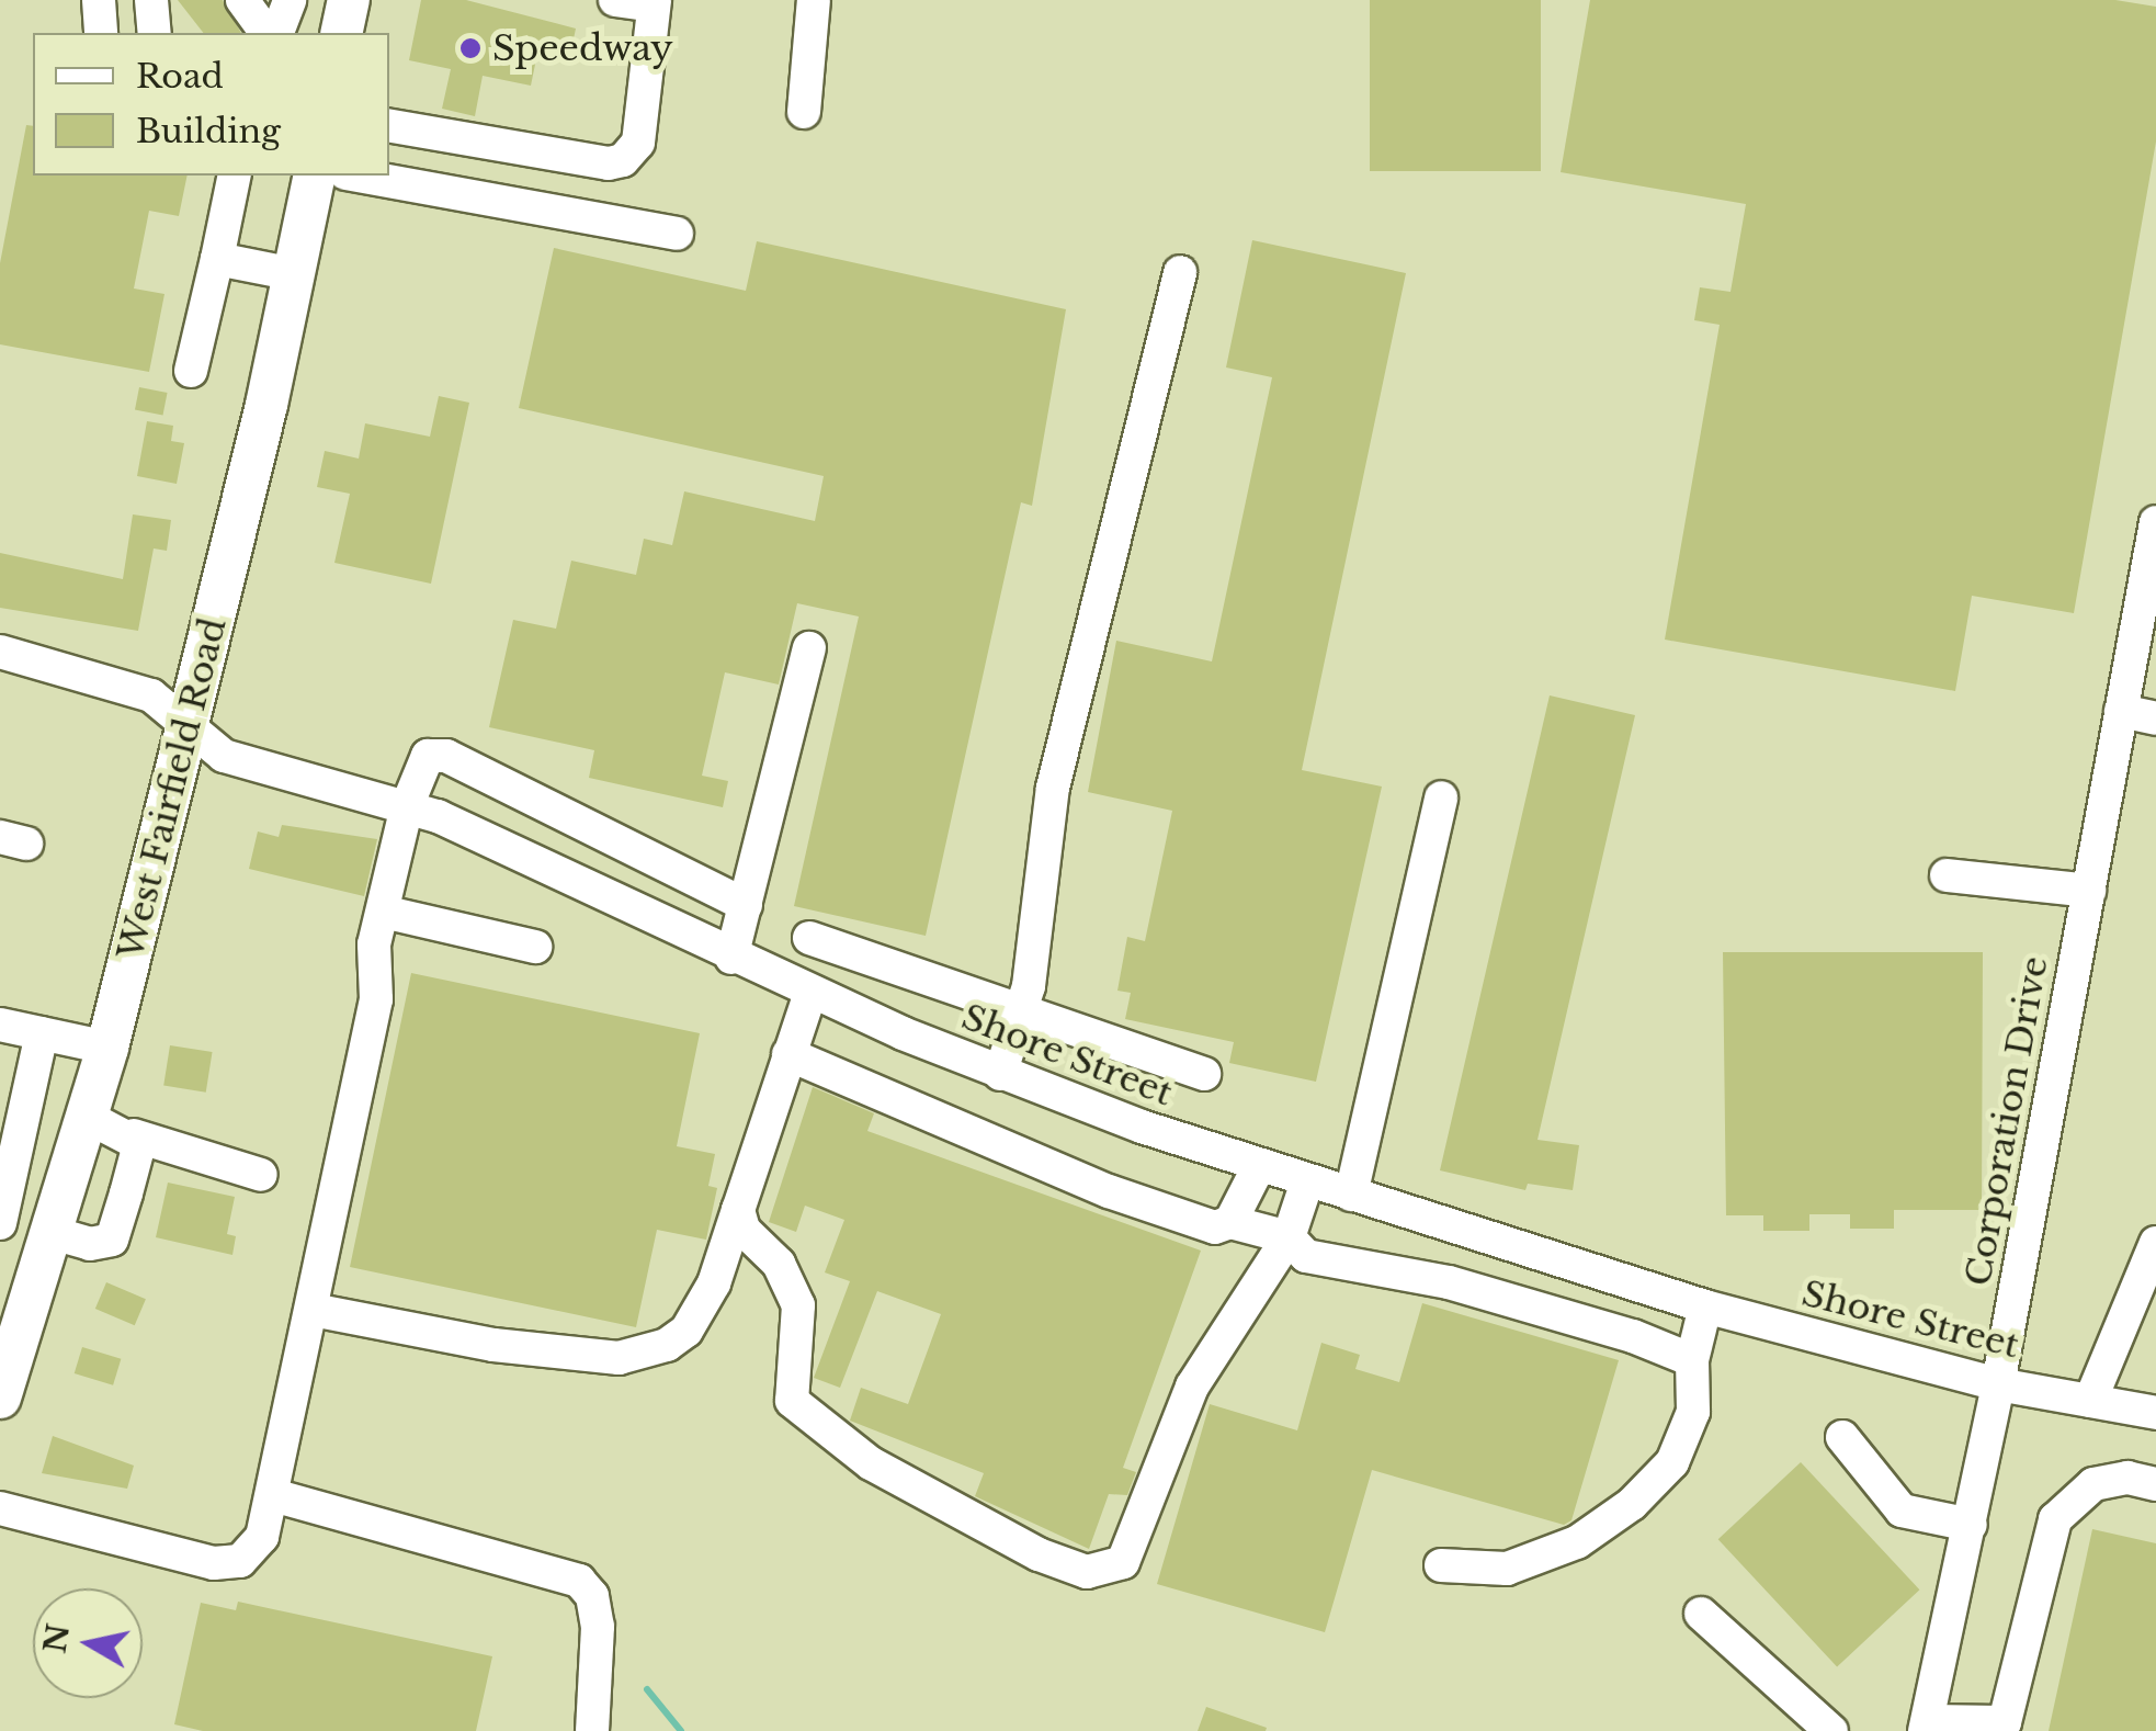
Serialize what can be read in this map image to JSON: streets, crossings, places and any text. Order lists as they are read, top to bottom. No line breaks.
{"streets":{"main road":["West Fairfield Road"],"street":["Shore Street","Corporation Drive"]},"crossings":[["West Fairfield Road","Shore Street"],["Shore Street","Corporation Drive"]],"places":["Speedway"],"legend":["Road","Building"],"north":"left"}
